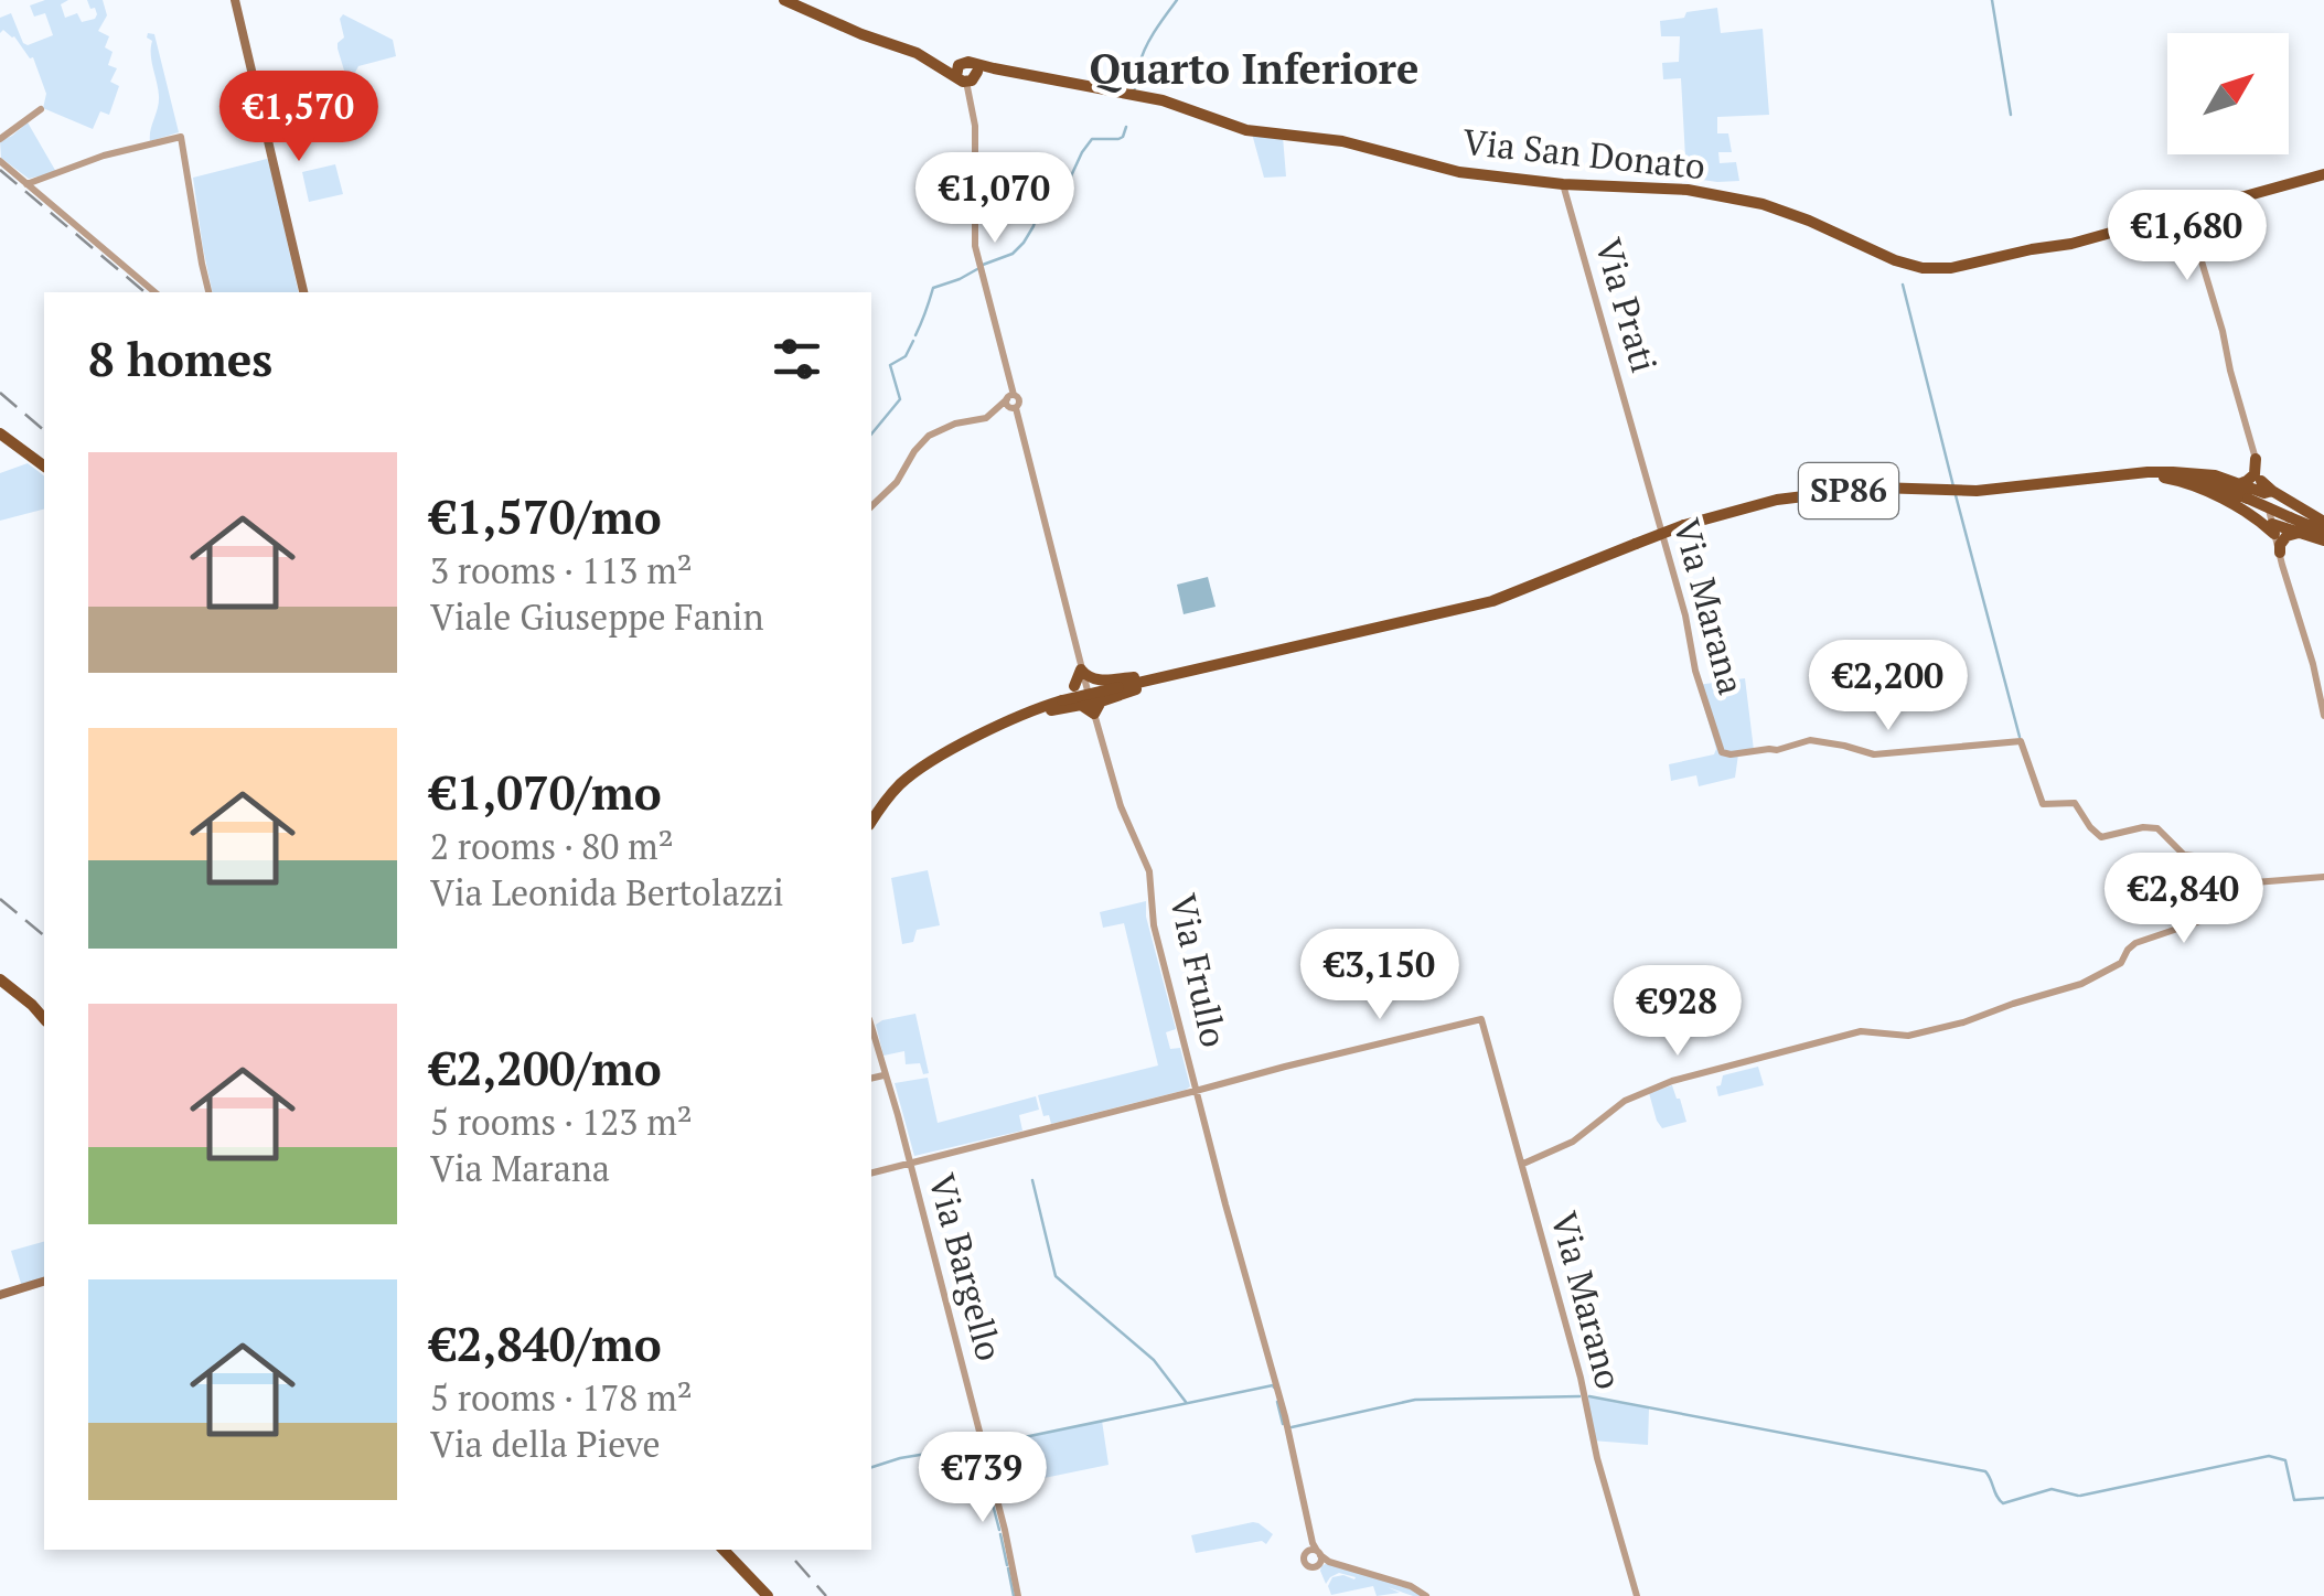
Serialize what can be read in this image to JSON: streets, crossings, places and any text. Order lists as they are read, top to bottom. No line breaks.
{"streets":{"main road":["Via San Donato","SP86"],"street":["Via Prati","Via Marana","Via Frullo","Via Bargello","Via Marano"]},"crossings":[["Via San Donato","Via Prati"],["Via Prati","Via Marana"],["Via Frullo","Via Marano"]],"districts":["Quarto Inferiore"],"north":"top right","page":{"price":["€1,570","€1,070","€1,680","€2,200","€2,840","€3,150","€928","€739"],"heading":"8 homes","list":[{"name":"€1,570/mo","note":"3 rooms · 113 m² · Viale Giuseppe Fanin"},{"name":"€1,070/mo","note":"2 rooms · 80 m² · Via Leonida Bertolazzi"},{"name":"€2,200/mo","note":"5 rooms · 123 m² · Via Marana"},{"name":"€2,840/mo","note":"5 rooms · 178 m² · Via della Pieve"}]}}
